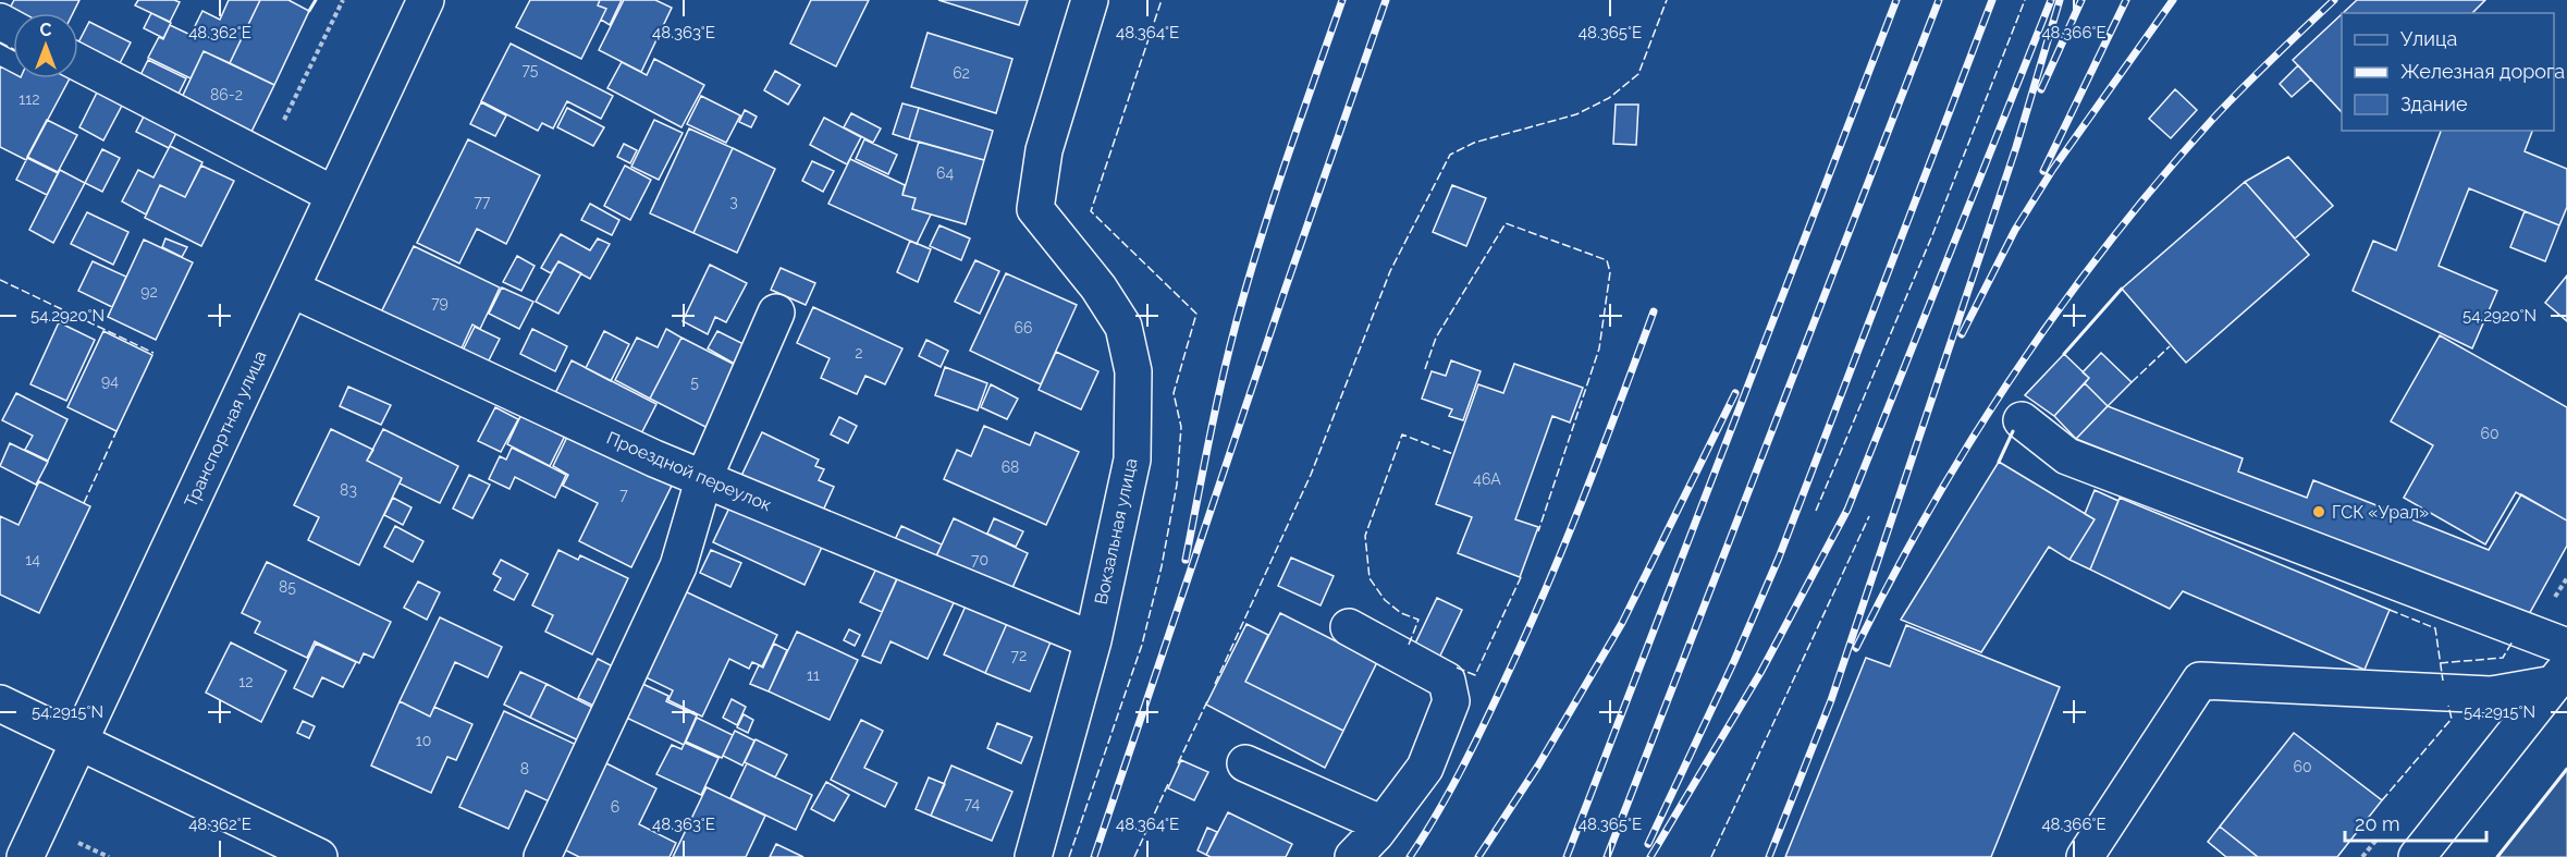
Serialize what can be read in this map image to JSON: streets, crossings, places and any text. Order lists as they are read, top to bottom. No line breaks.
{"streets":{"street":["Транспортная улица","Проездной переулок","Вокзальная улица"]},"crossings":[["Транспортная улица","Проездной переулок"],["Проездной переулок","Вокзальная улица"]],"places":["ГСК «Урал»"],"house_numbers":["75","62","86-2","112","64","77","3","92","79","66","2","94","5","60","68","46А","83","7","14","70","85","72","11","12","10","60","8","74","6"],"legend":["Улица","Железная дорога","Здание"],"scale_bar":"20 m","north":"top","coordinates":["48.362°E","48.363°E","48.364°E","48.365°E","48.366°E","54.2920°N","54.2915°N"]}
